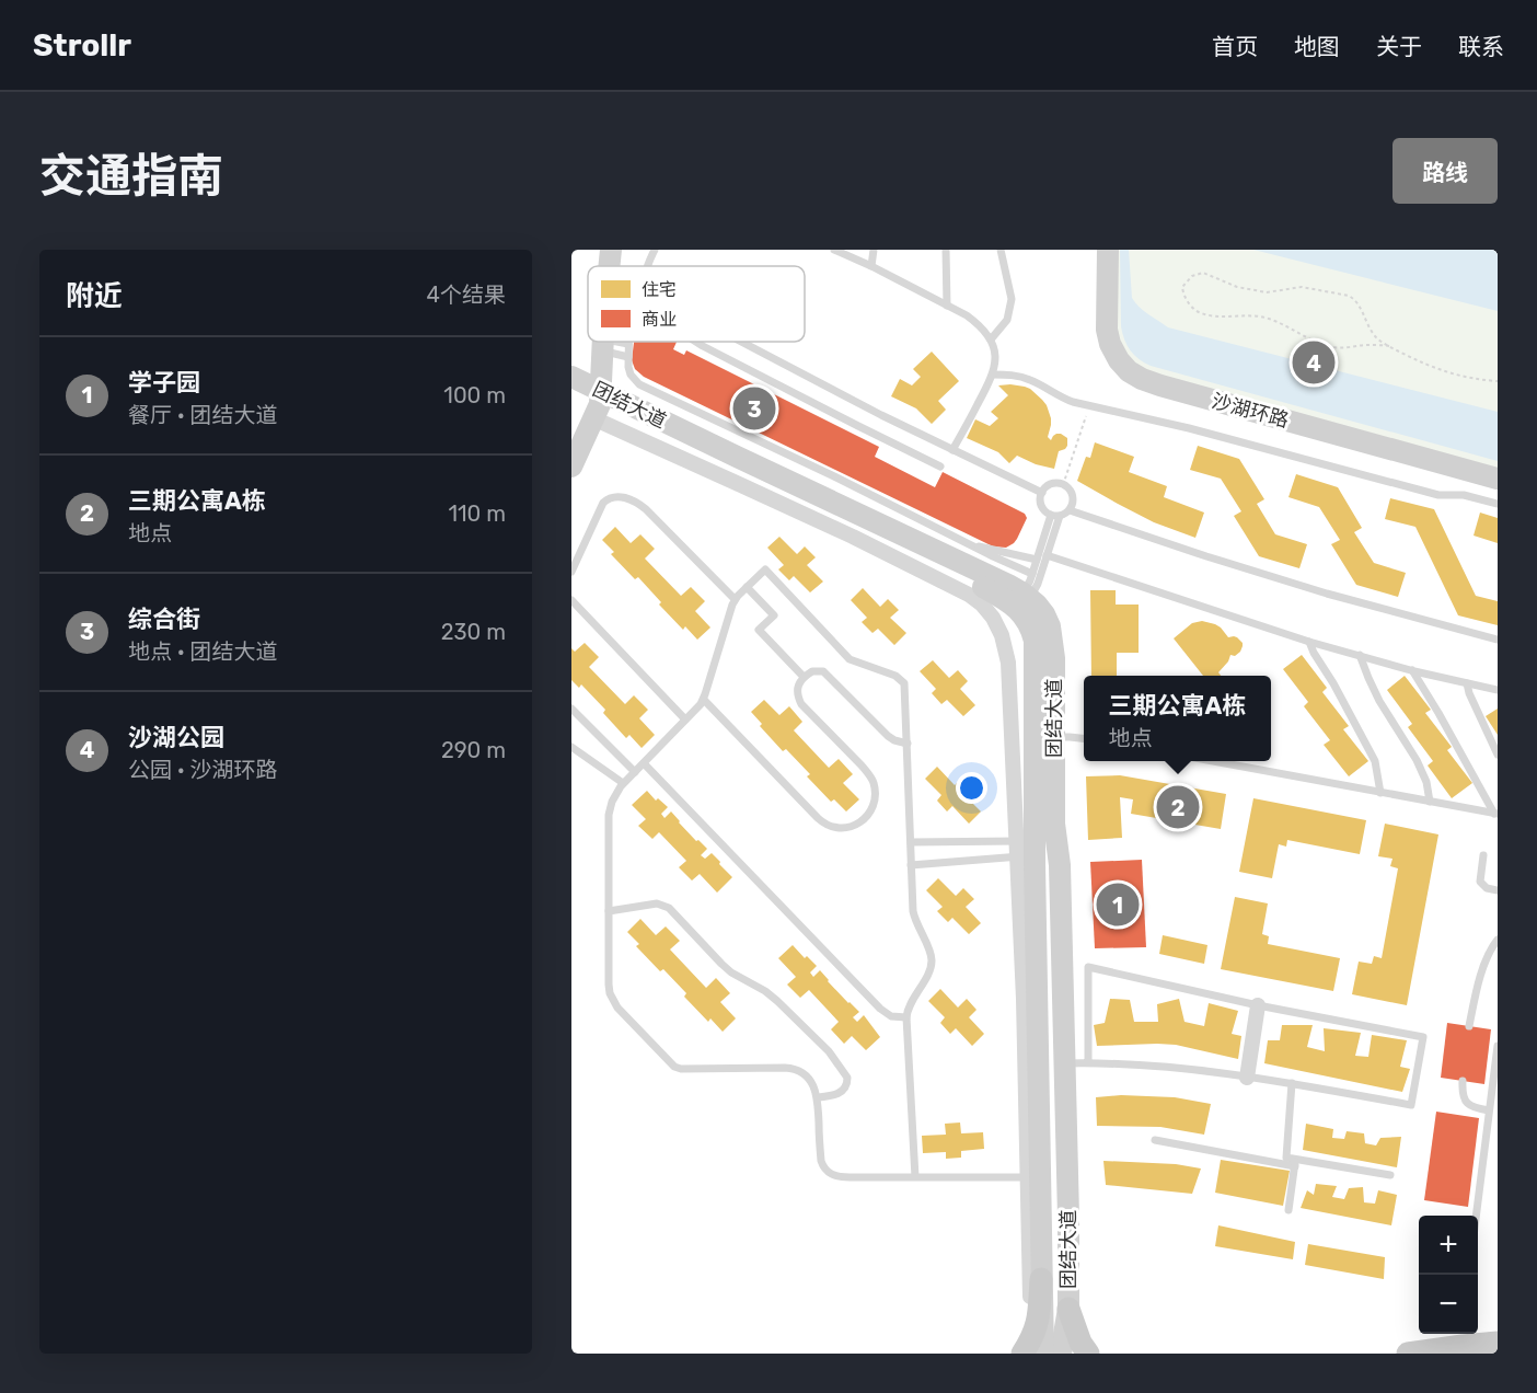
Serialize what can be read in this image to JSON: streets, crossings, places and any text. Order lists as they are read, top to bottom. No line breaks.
{"streets":{"main road":["团结大道","沙湖环路"]},"legend":["住宅","商业"],"page":{"header":"Strollr","nav":["首页","地图","关于","联系"],"title":"交通指南","buttons":"路线","heading":["附近","4个结果"],"list":[{"mark":"1","name":"学子园","note":"餐厅 · 团结大道","value":"100 m"},{"mark":"2","name":"三期公寓A栋","note":"地点","value":"110 m"},{"mark":"3","name":"综合街","note":"地点 · 团结大道","value":"230 m"},{"mark":"4","name":"沙湖公园","note":"公园 · 沙湖环路","value":"290 m"}],"pins":["4","3","2","1"],"popup":["三期公寓A栋","地点"],"map_buttons":["+","−"]}}
